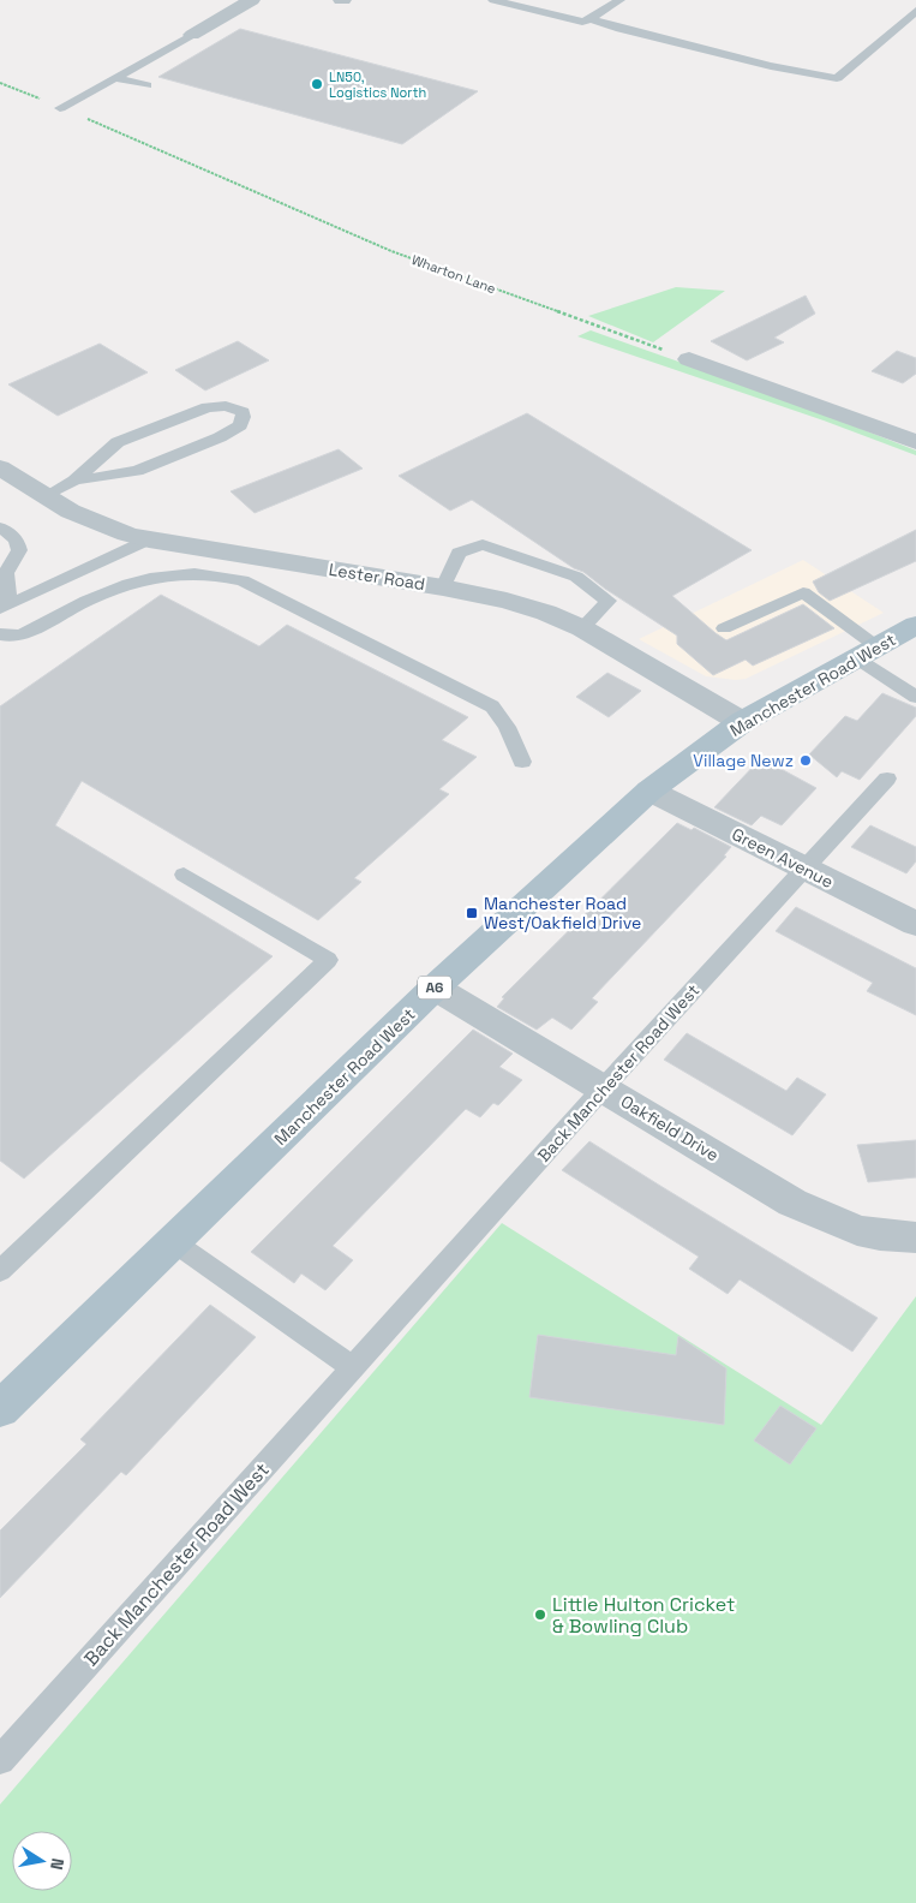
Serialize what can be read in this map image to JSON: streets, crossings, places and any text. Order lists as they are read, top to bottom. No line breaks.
{"streets":{"main road":["Manchester Road West","A6"],"street":["Lester Road","Green Avenue","Oakfield Drive"],"lane":["Back Manchester Road West"],"path":["Wharton Lane"]},"crossings":[["Lester Road","Manchester Road West"],["Manchester Road West","Green Avenue"],["Manchester Road West","Oakfield Drive"],["Green Avenue","Back Manchester Road West"],["Back Manchester Road West","Oakfield Drive"]],"places":{"other":["LN50, Logistics North","Village Newz","Little Hulton Cricket & Bowling Club"],"transit":["Manchester Road West/Oakfield Drive"]},"north":"right"}
